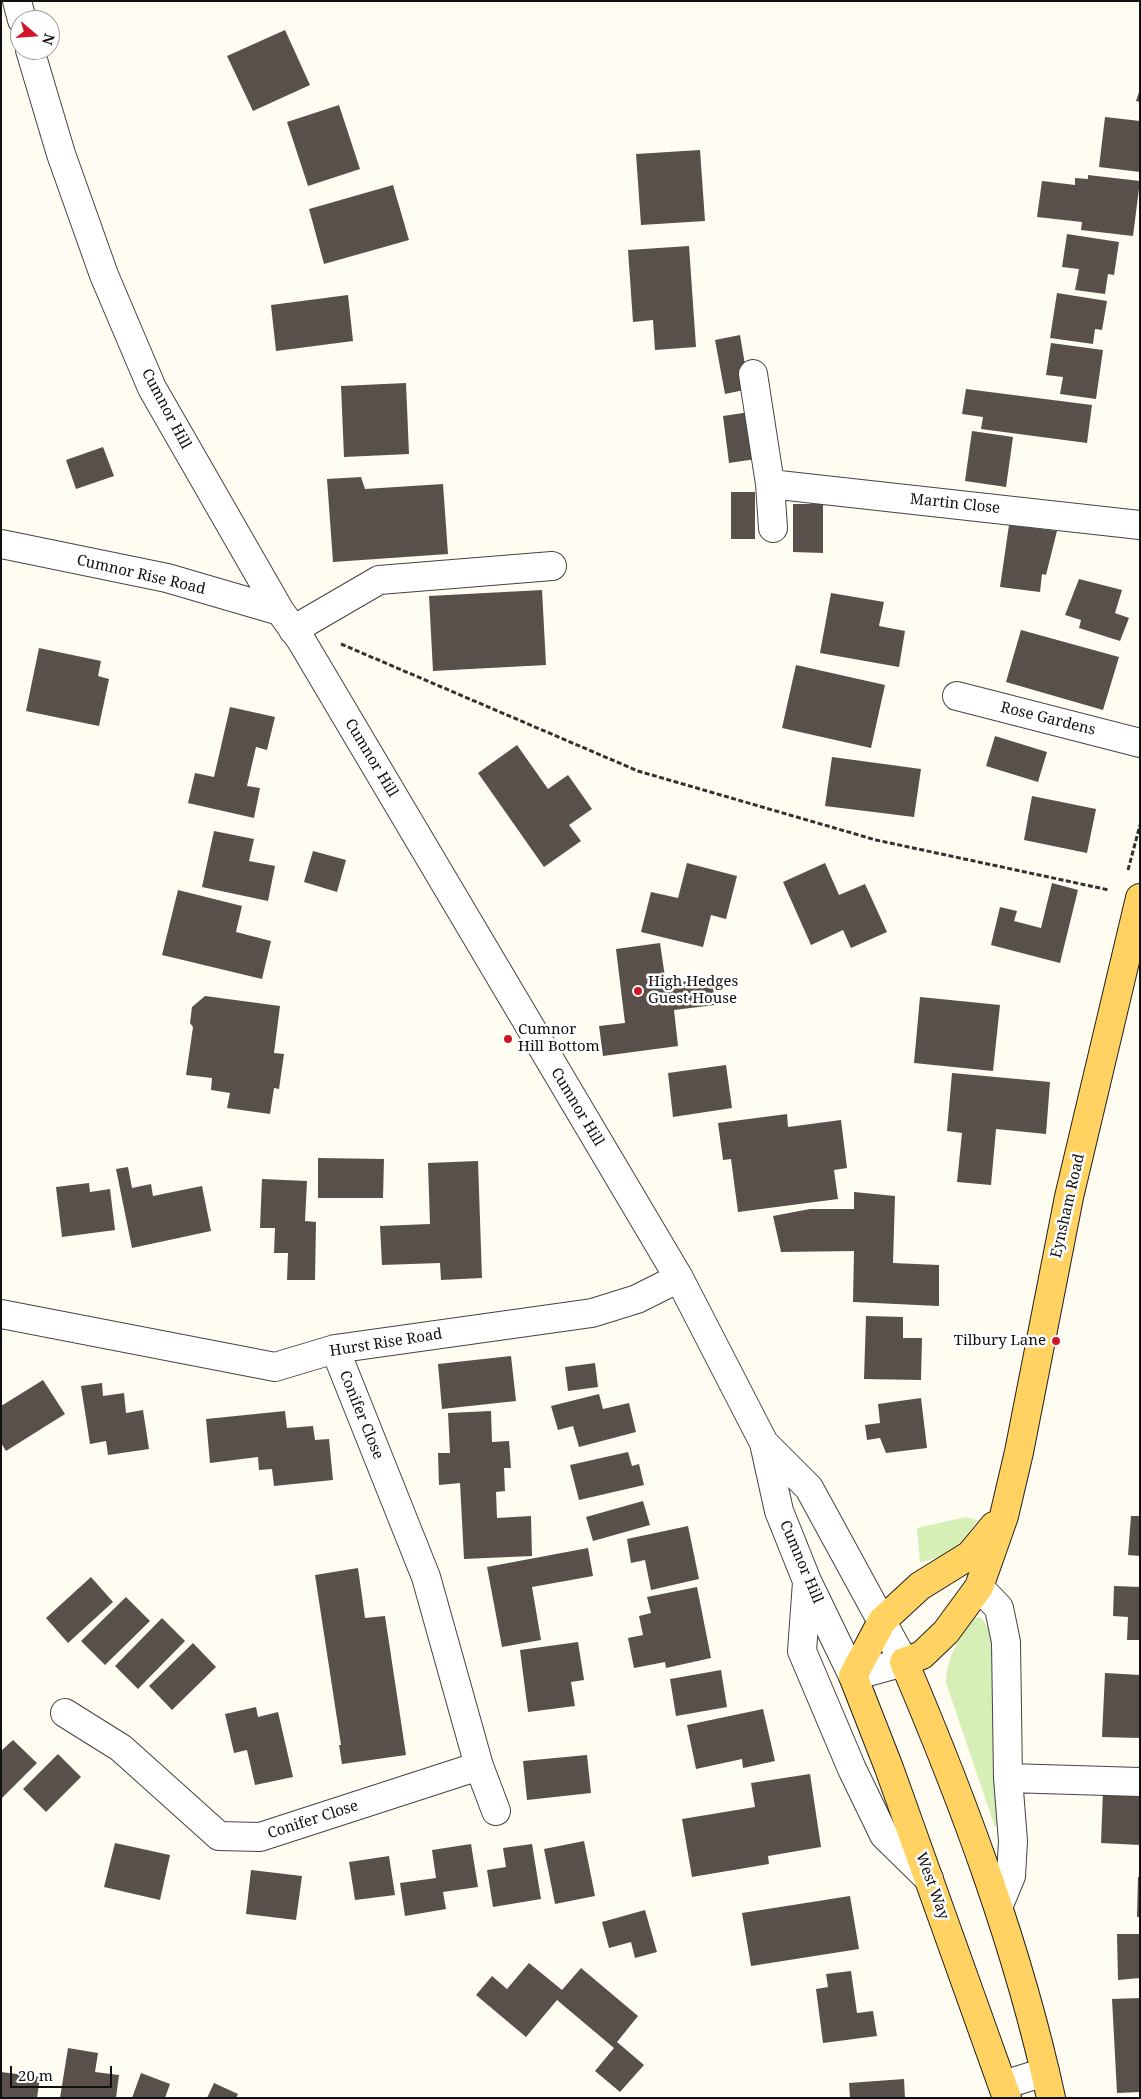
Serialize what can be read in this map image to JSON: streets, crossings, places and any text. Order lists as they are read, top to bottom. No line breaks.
{"streets":{"main road":["Eynsham Road","West Way"],"street":["Cumnor Hill","Martin Close","Cumnor Rise Road","Rose Gardens","Hurst Rise Road","Conifer Close"]},"crossings":[["Cumnor Hill","Cumnor Rise Road"],["Cumnor Hill","Eynsham Road"],["Cumnor Hill","Hurst Rise Road"],["Cumnor Hill","West Way"],["Eynsham Road","West Way"],["Hurst Rise Road","Conifer Close"]],"places":["High Hedges Guest House","Cumnor Hill Bottom","Tilbury Lane"],"scale_bar":"20 m","north":"right"}
